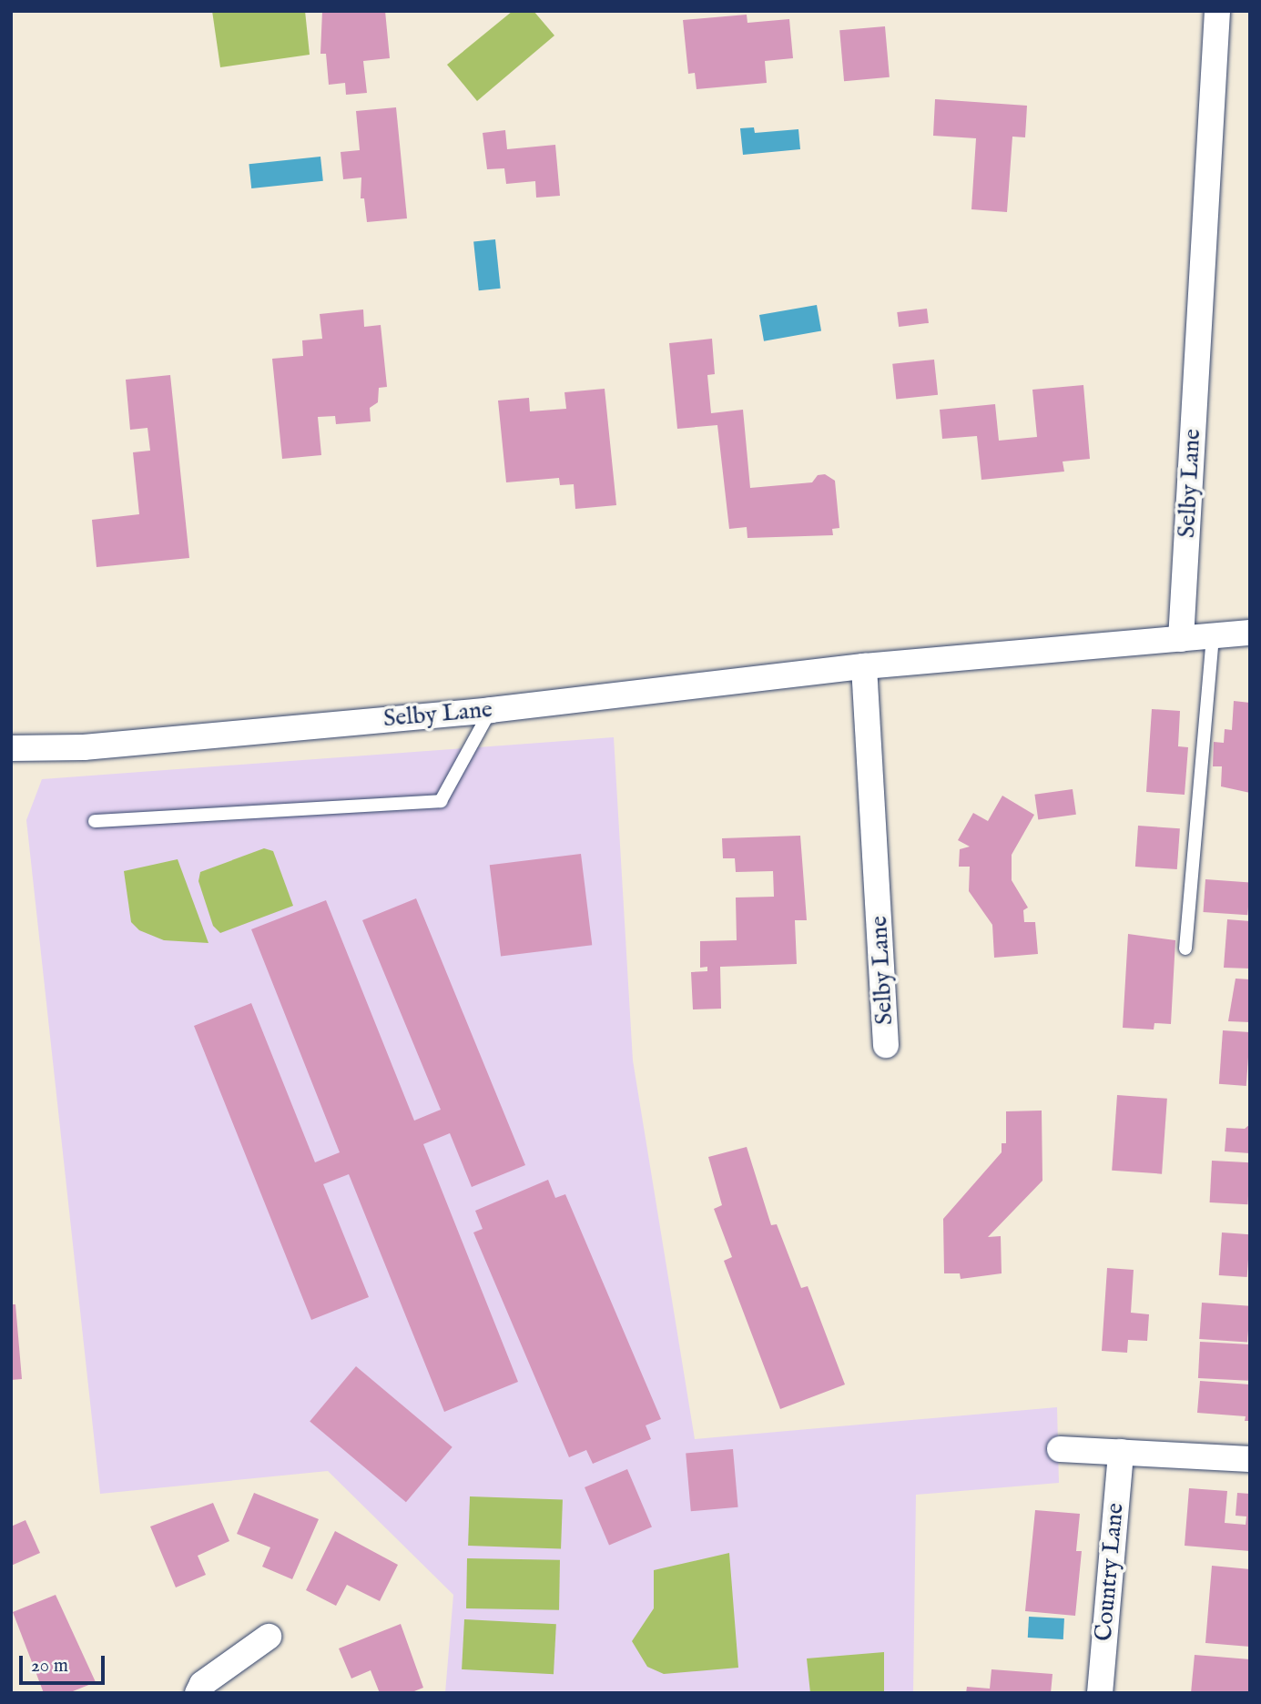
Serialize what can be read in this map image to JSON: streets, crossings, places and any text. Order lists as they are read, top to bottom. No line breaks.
{"streets":{"street":["Selby Lane","Country Lane"]},"scale_bar":"20 m"}
